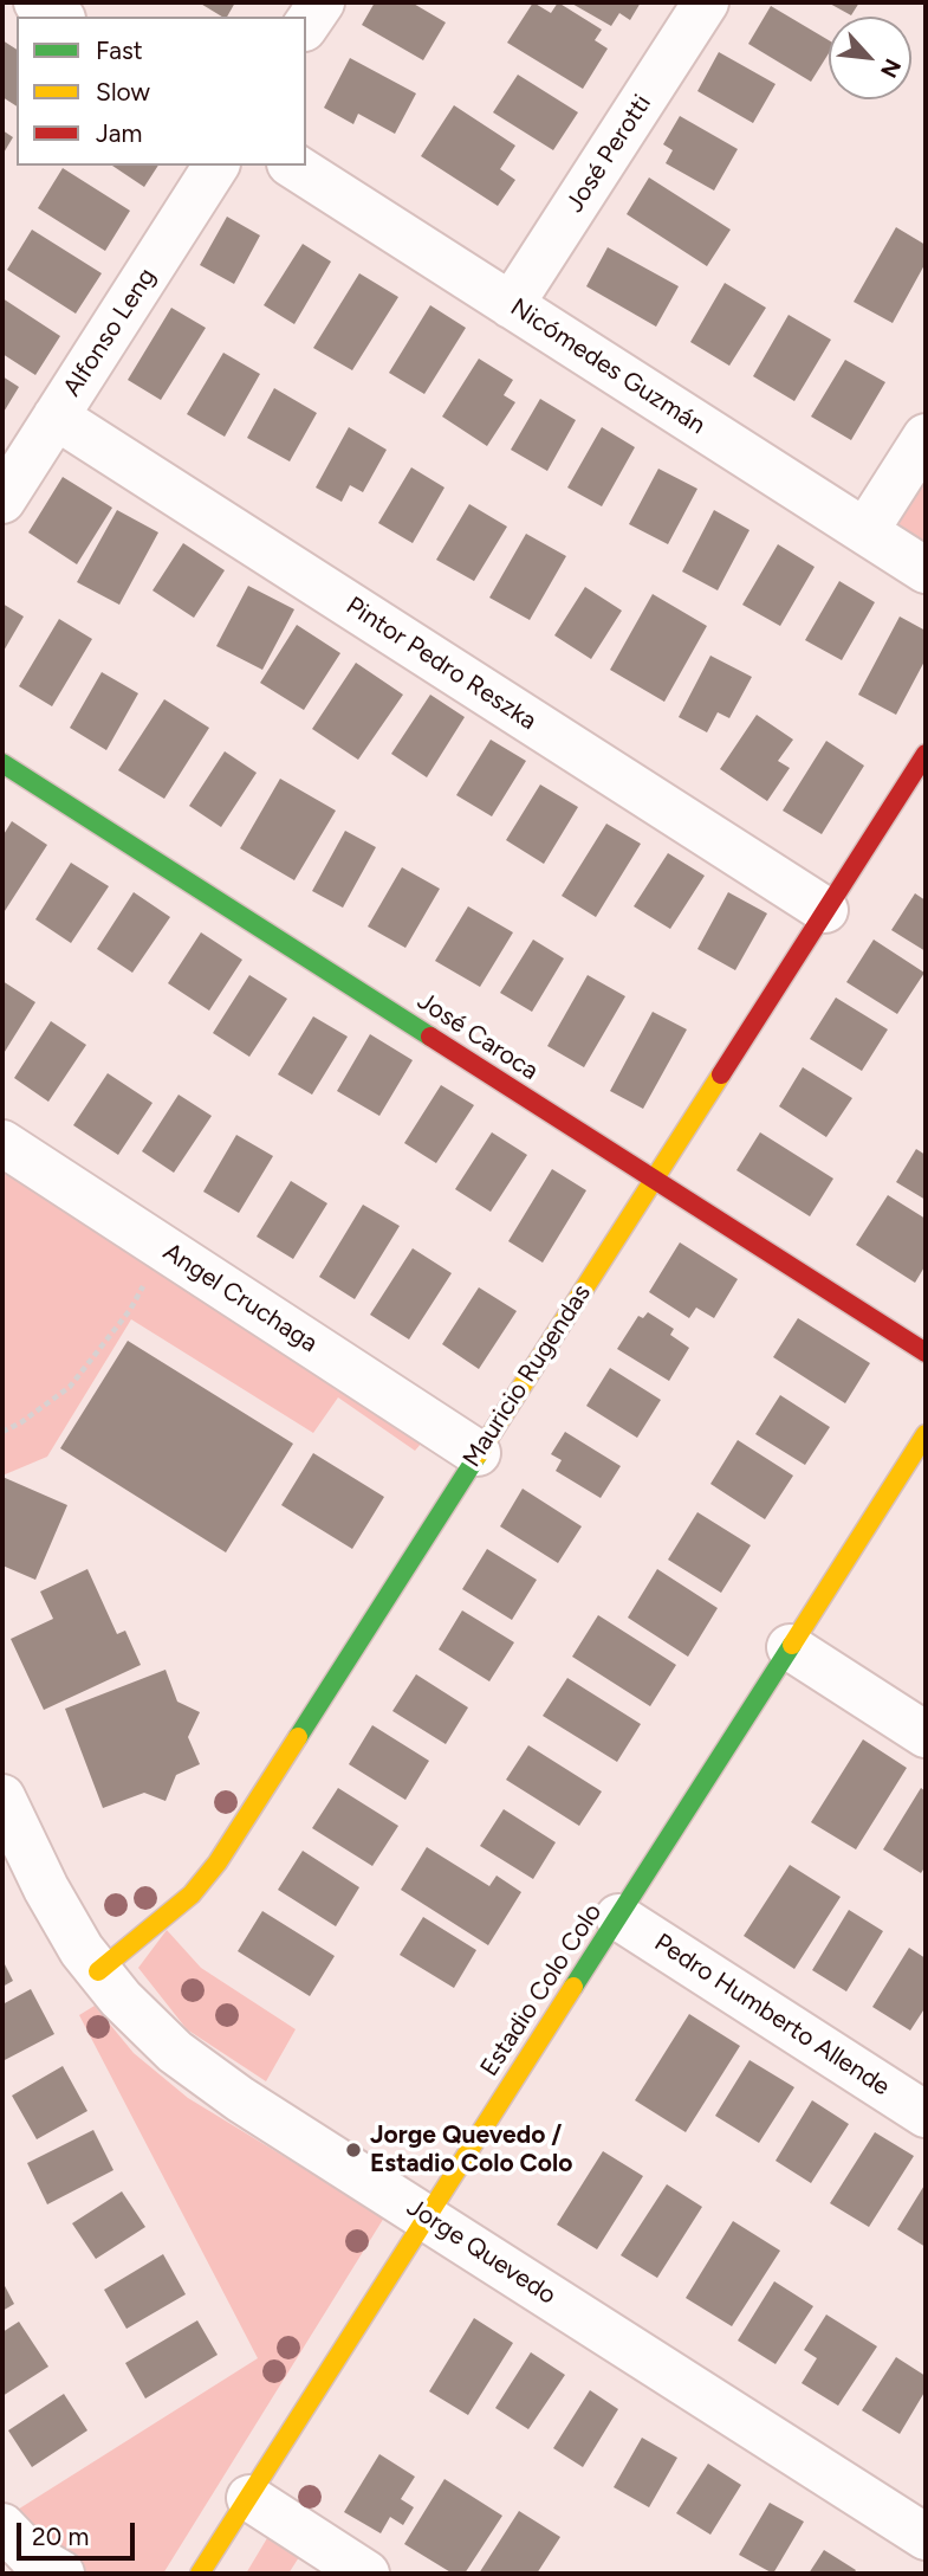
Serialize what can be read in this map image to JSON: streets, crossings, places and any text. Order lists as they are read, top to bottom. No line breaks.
{"streets":{"street":["José Perotti","Alfonso Leng","Nicómedes Guzmán","Pintor Pedro Reszka","José Caroca","Angel Cruchaga","Mauricio Rugendas","Estadio Colo Colo","Pedro Humberto Allende","Jorge Quevedo"]},"crossings":[["José Perotti","Nicómedes Guzmán"],["Alfonso Leng","Pintor Pedro Reszka"],["Pintor Pedro Reszka","Mauricio Rugendas"],["José Caroca","Mauricio Rugendas"],["Angel Cruchaga","Mauricio Rugendas"],["Mauricio Rugendas","Jorge Quevedo"],["Estadio Colo Colo","Pedro Humberto Allende"],["Estadio Colo Colo","Jorge Quevedo"]],"places":["Jorge Quevedo / Estadio Colo Colo"],"legend":["Fast","Slow","Jam"],"scale_bar":"20 m","north":"bottom right"}
